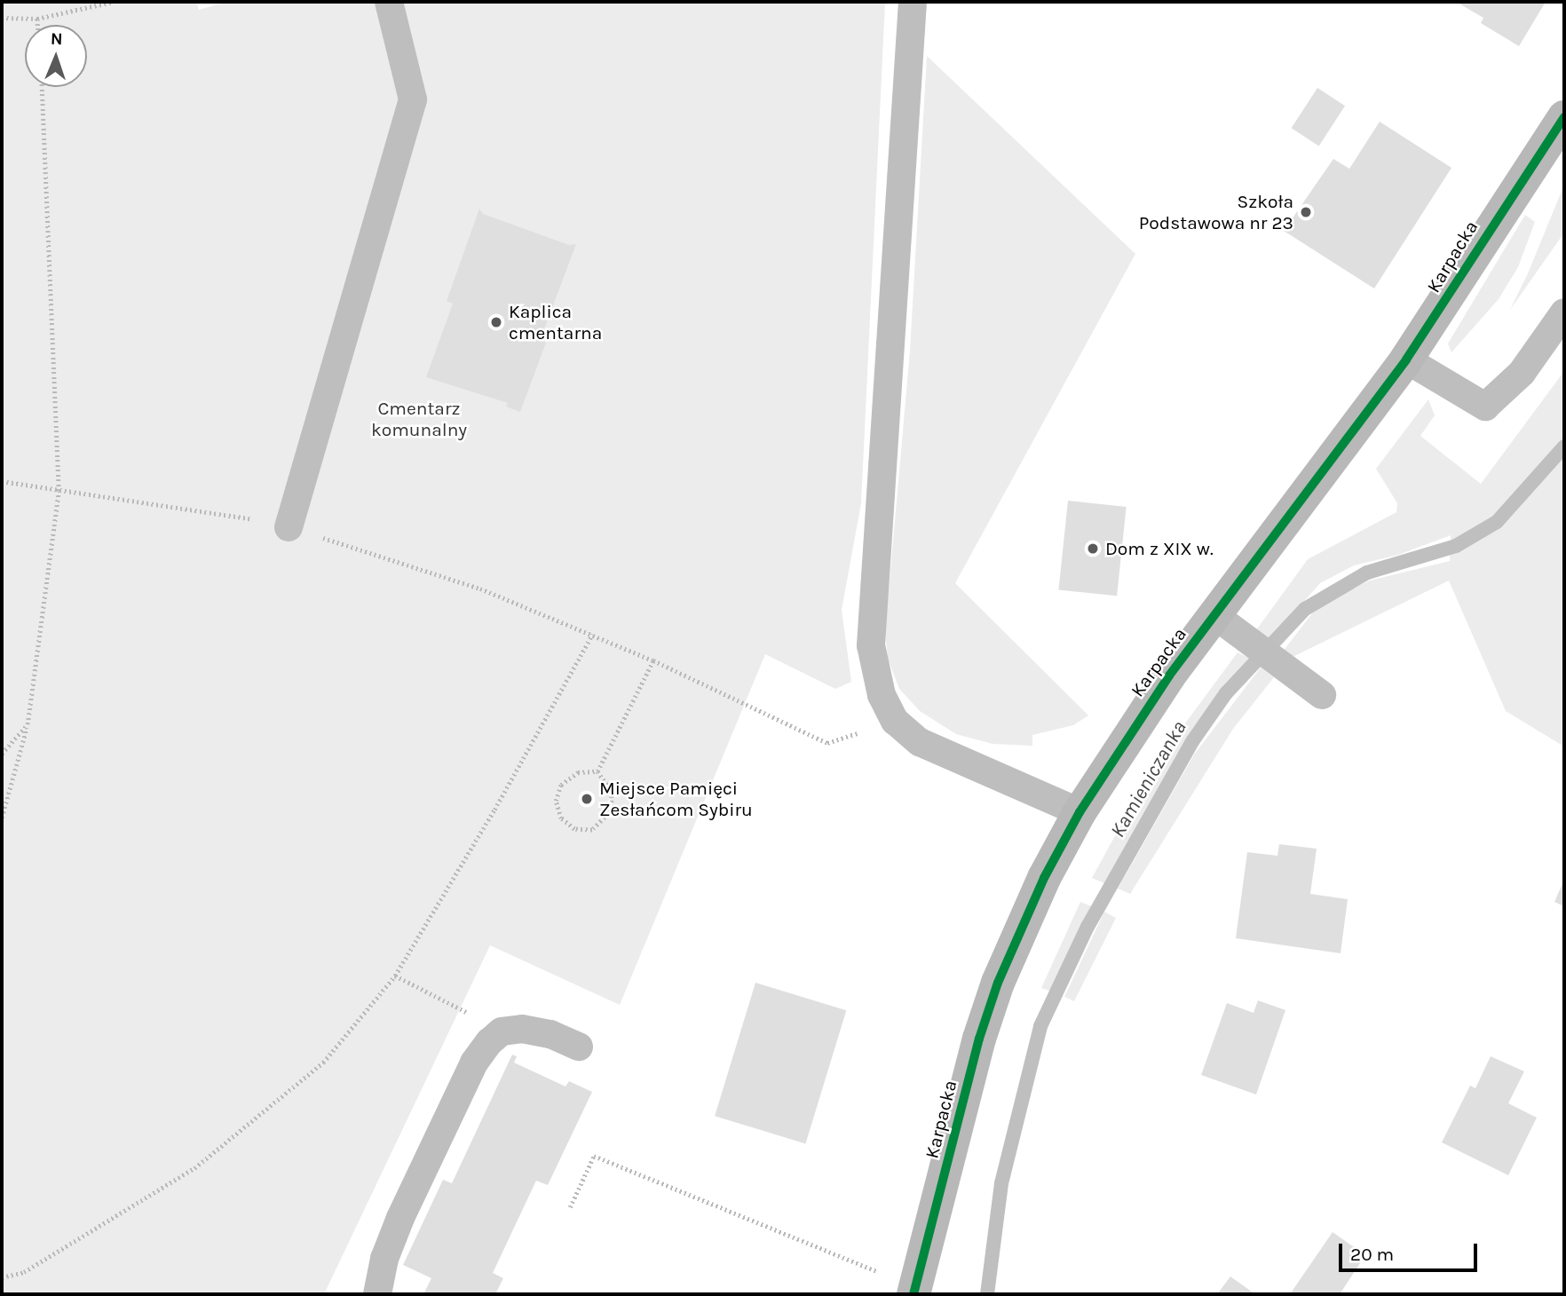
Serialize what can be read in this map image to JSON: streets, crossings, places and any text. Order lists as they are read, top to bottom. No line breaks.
{"streets":{"street":["Karpacka"]},"water":["Kamieniczanka"],"parks":["Cmentarz komunalny"],"places":["Szkoła Podstawowa nr 23","Kaplica cmentarna","Dom z XIX w.","Miejsce Pamięci Zesłańcom Sybiru"],"scale_bar":"20 m","north":"top"}
